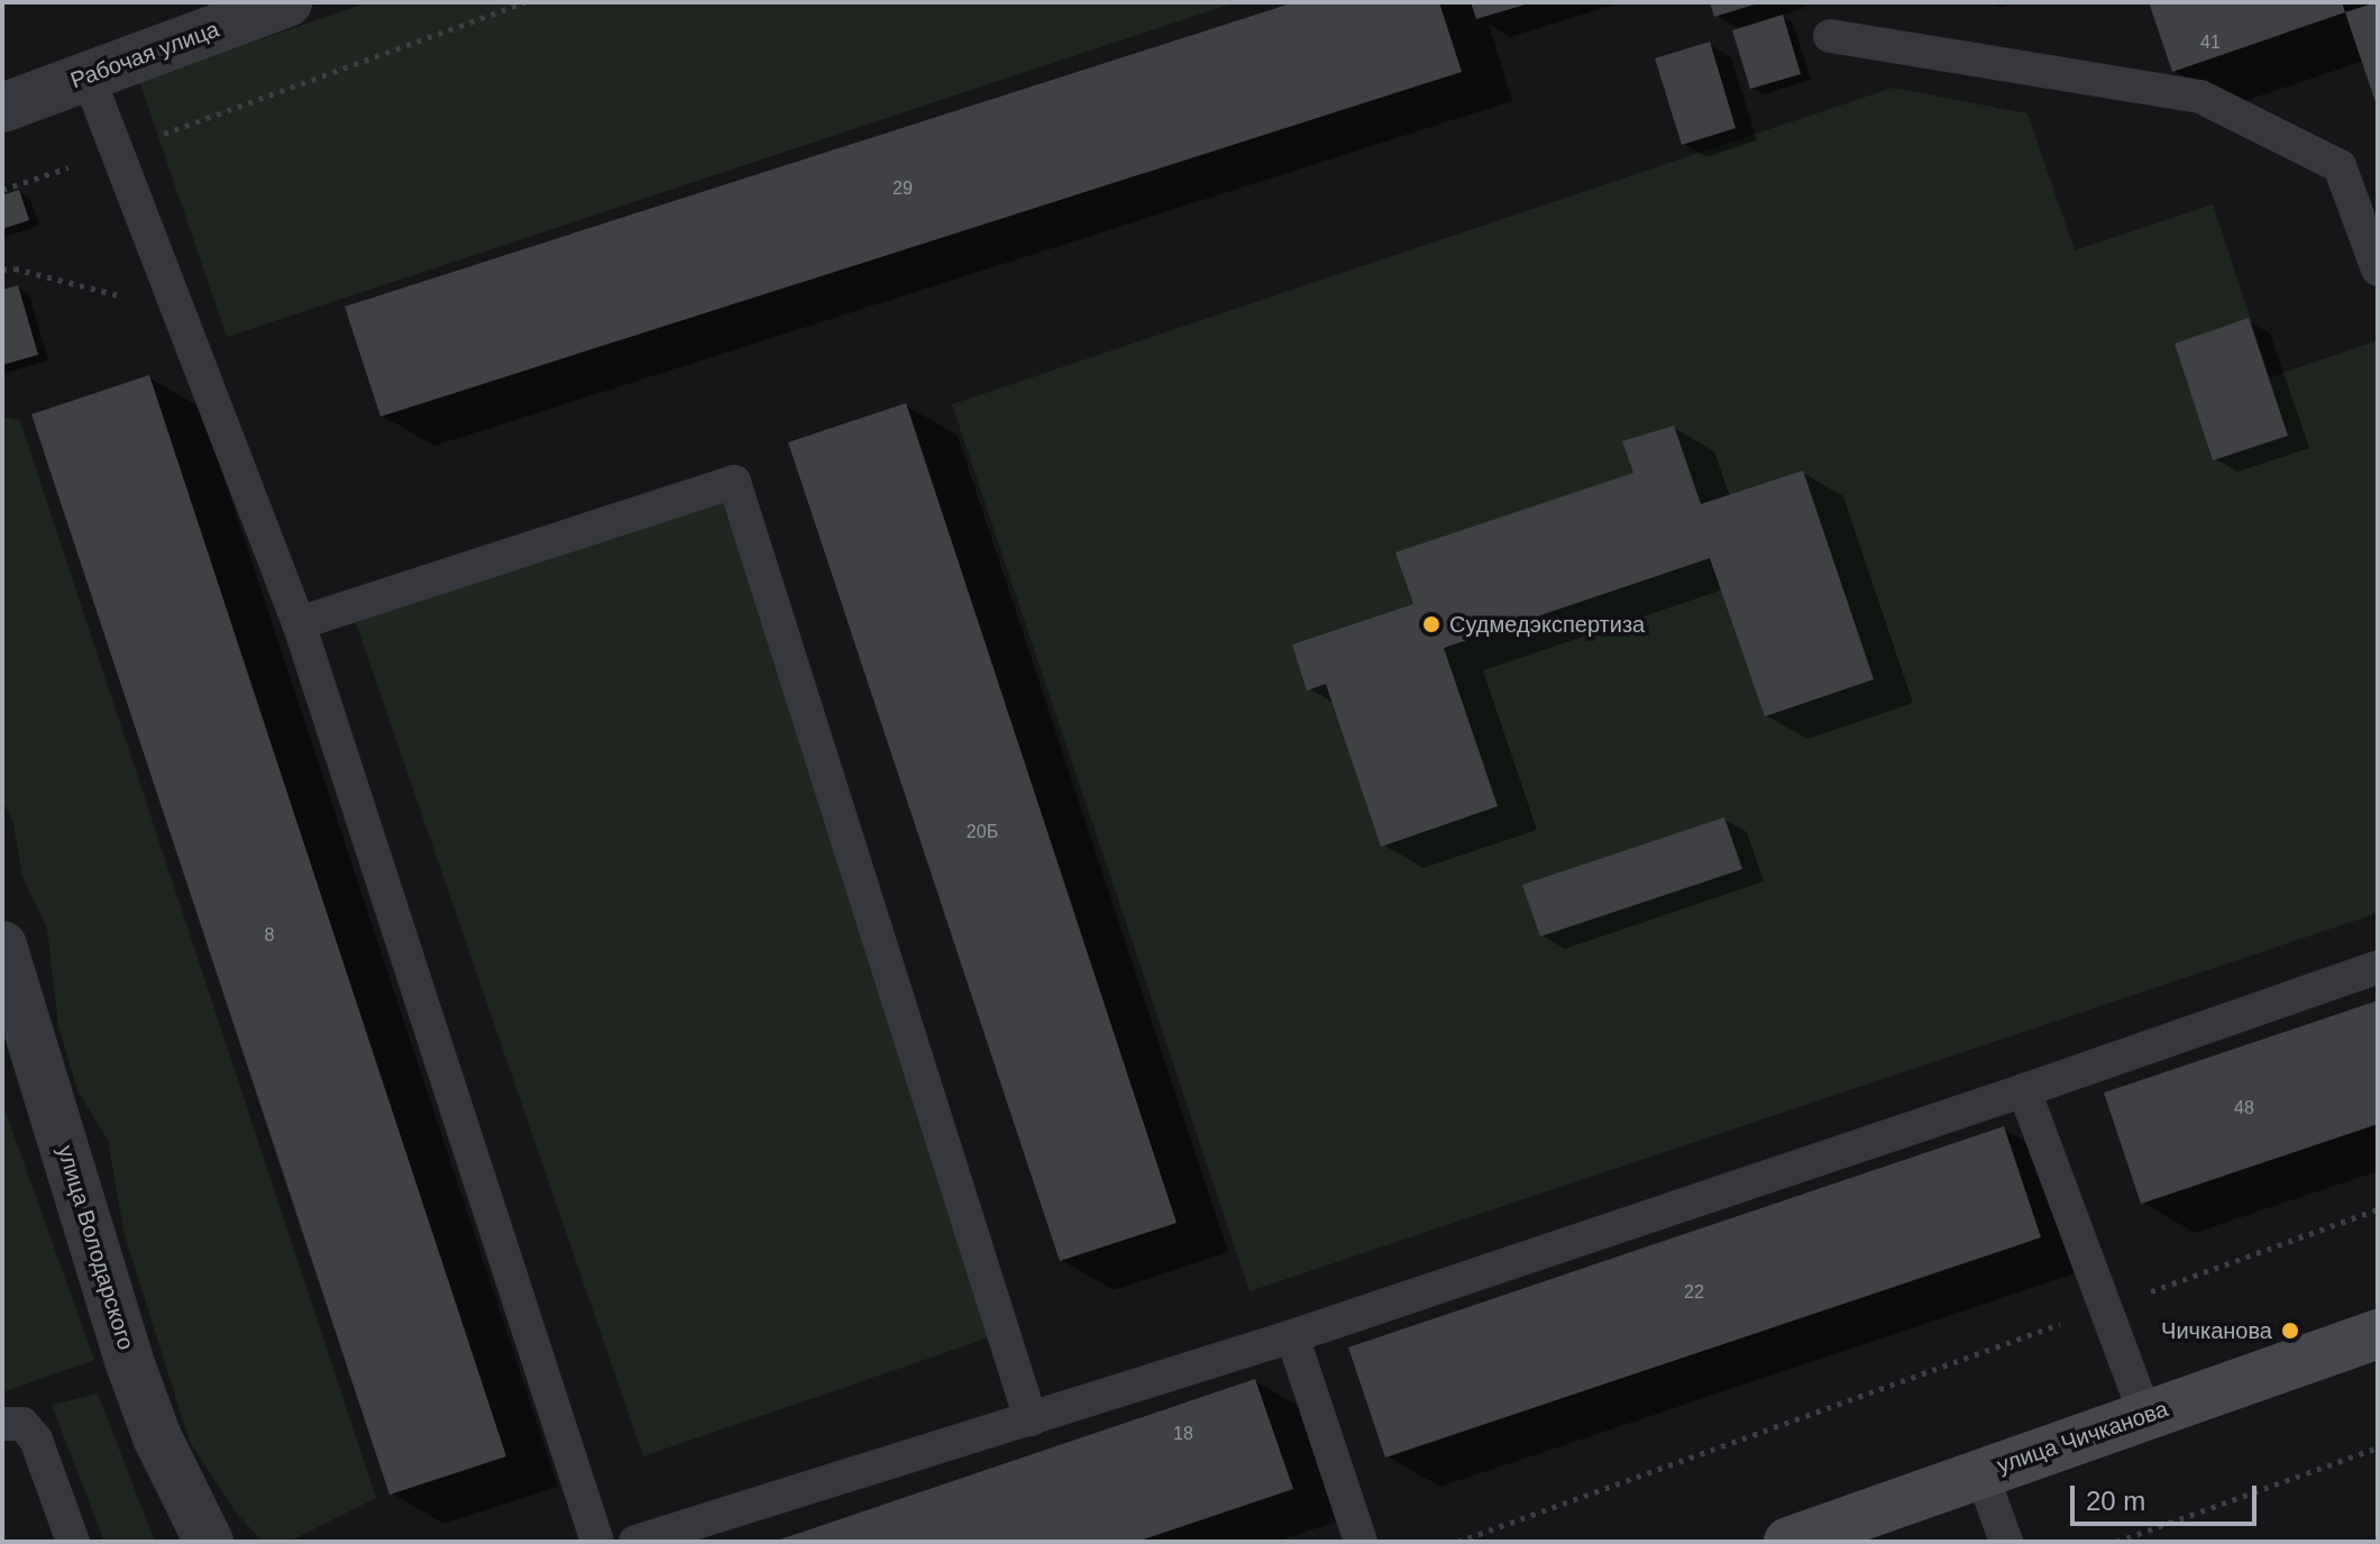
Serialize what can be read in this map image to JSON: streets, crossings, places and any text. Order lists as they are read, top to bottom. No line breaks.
{"streets":{"main road":["улица Чичканова"],"street":["Рабочая улица","улица Володарского"]},"places":["Судмедэкспертиза","Чичканова"],"house_numbers":["41","29","20Б","8","48","22","18"],"scale_bar":"20 m"}
